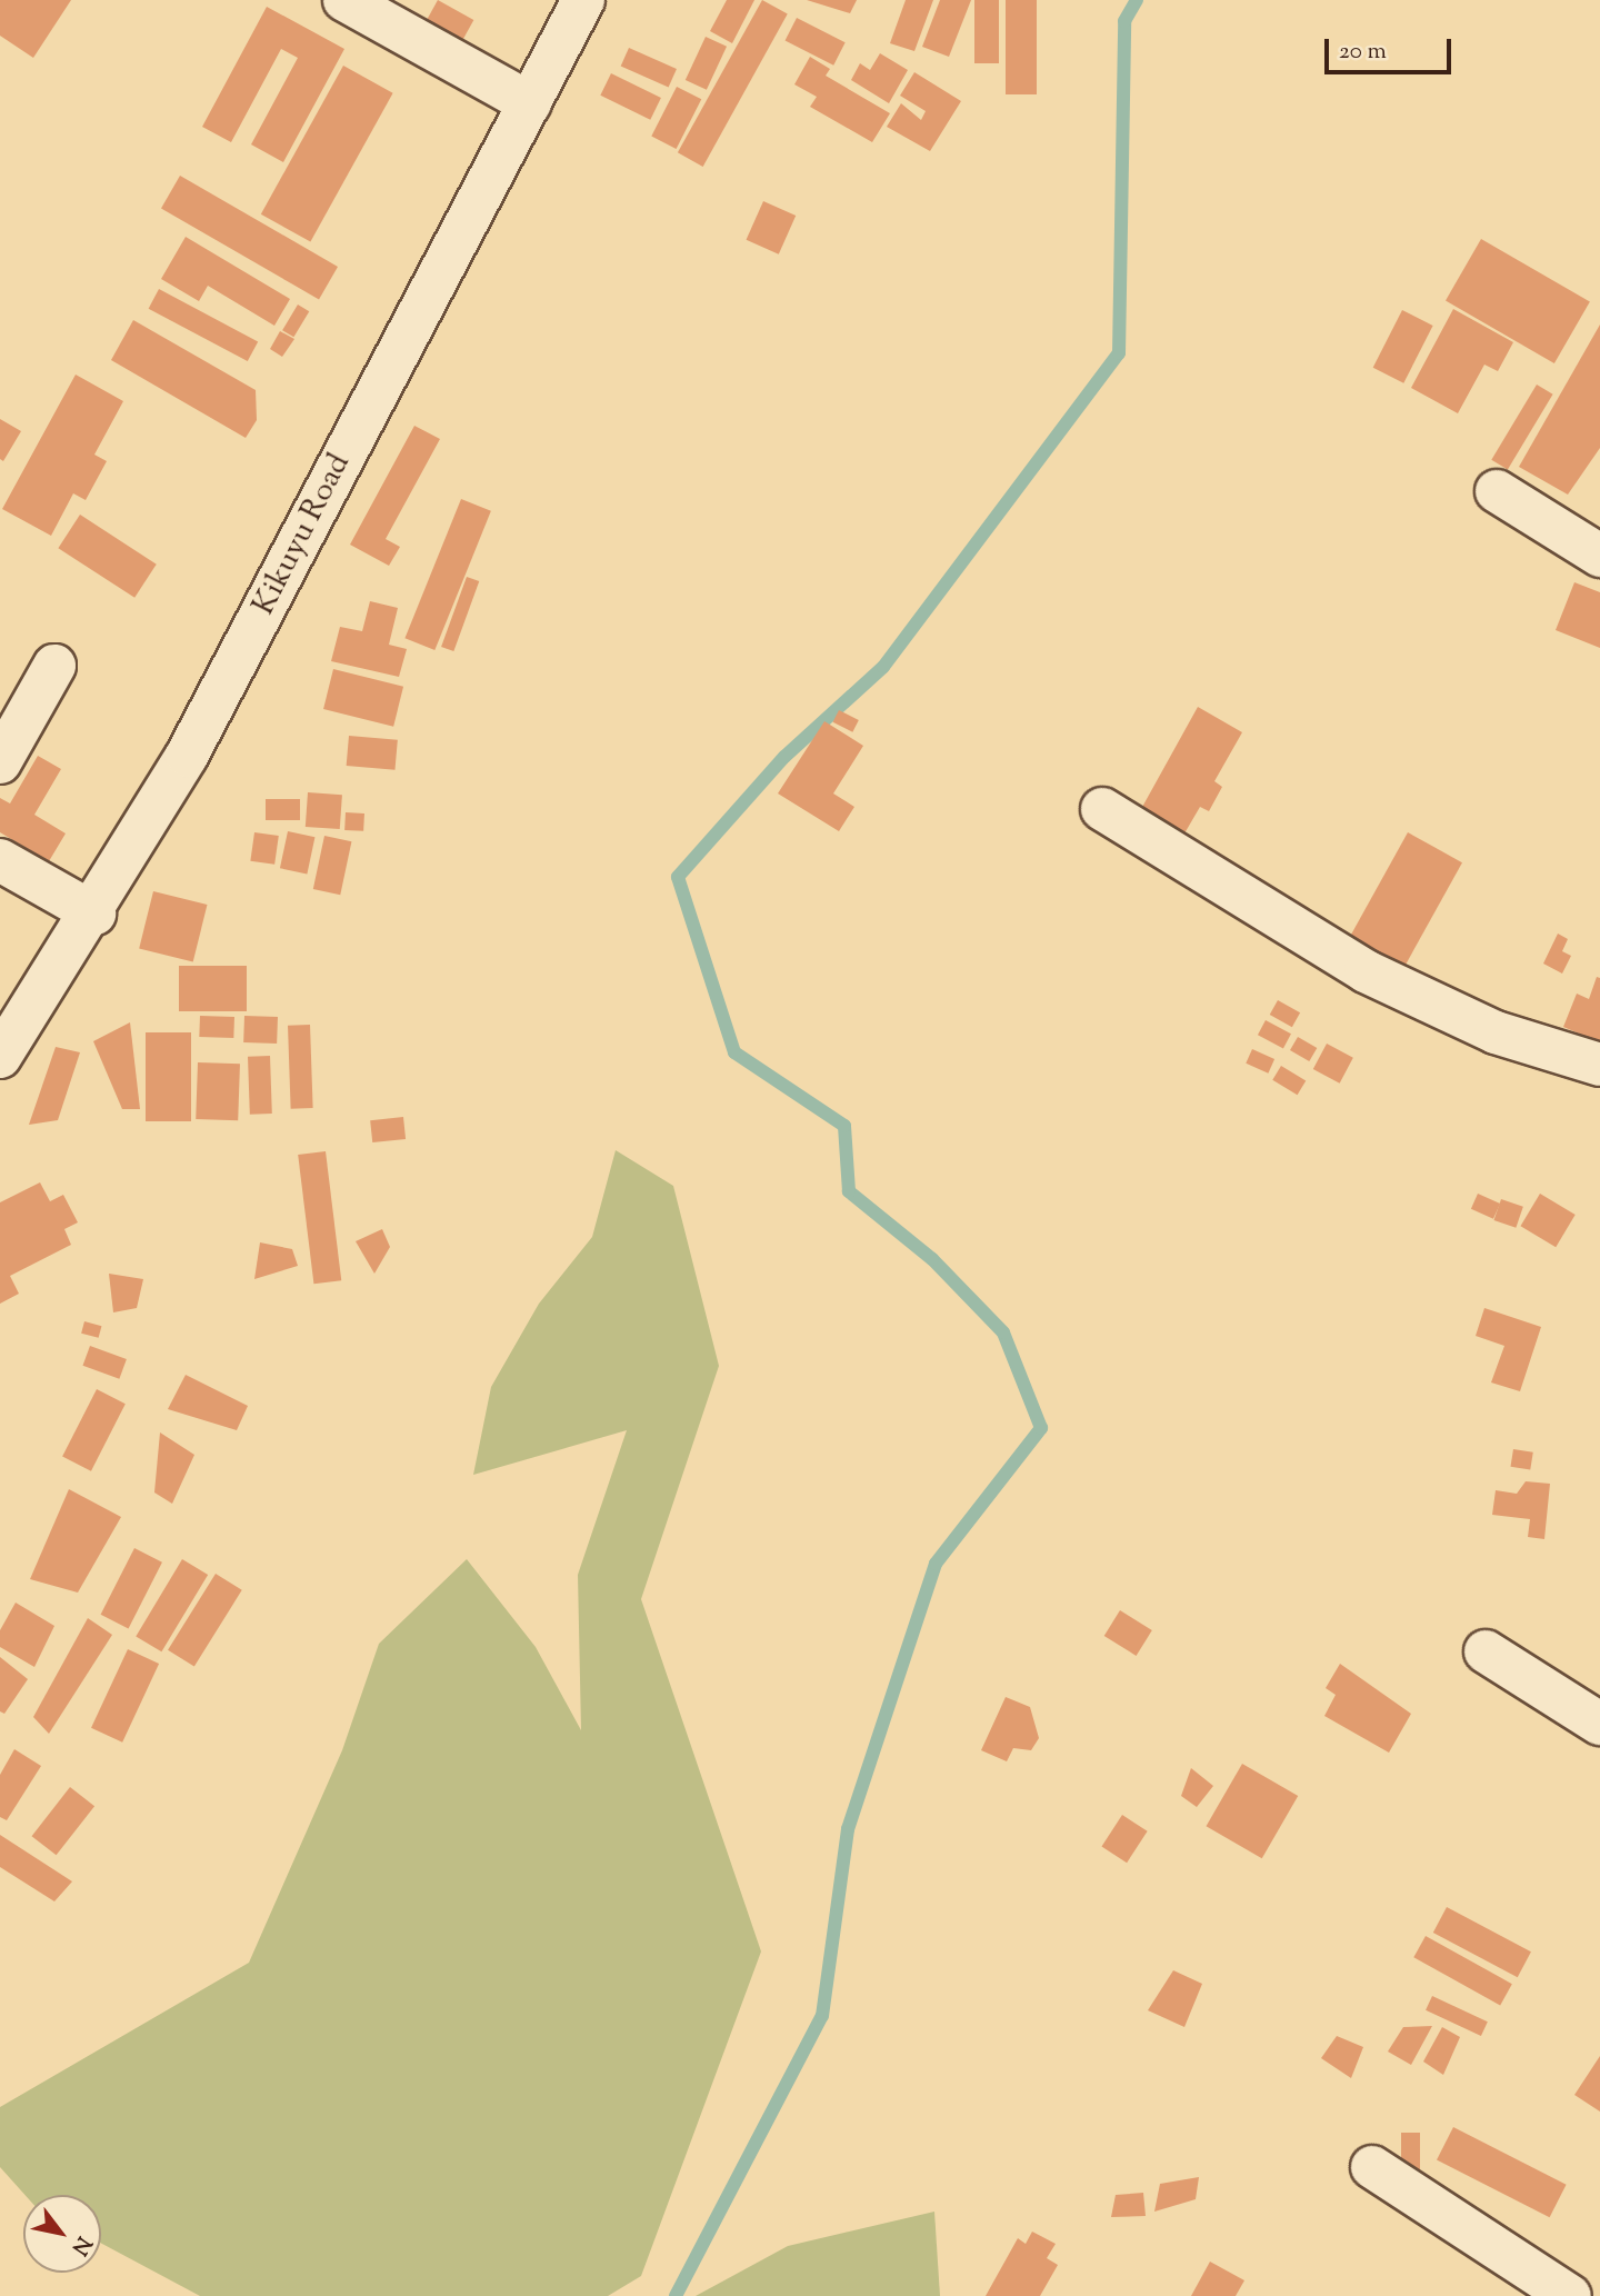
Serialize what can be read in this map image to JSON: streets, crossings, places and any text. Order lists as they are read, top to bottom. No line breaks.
{"streets":{"street":["Kikuyu Road"]},"scale_bar":"20 m","north":"bottom right"}
